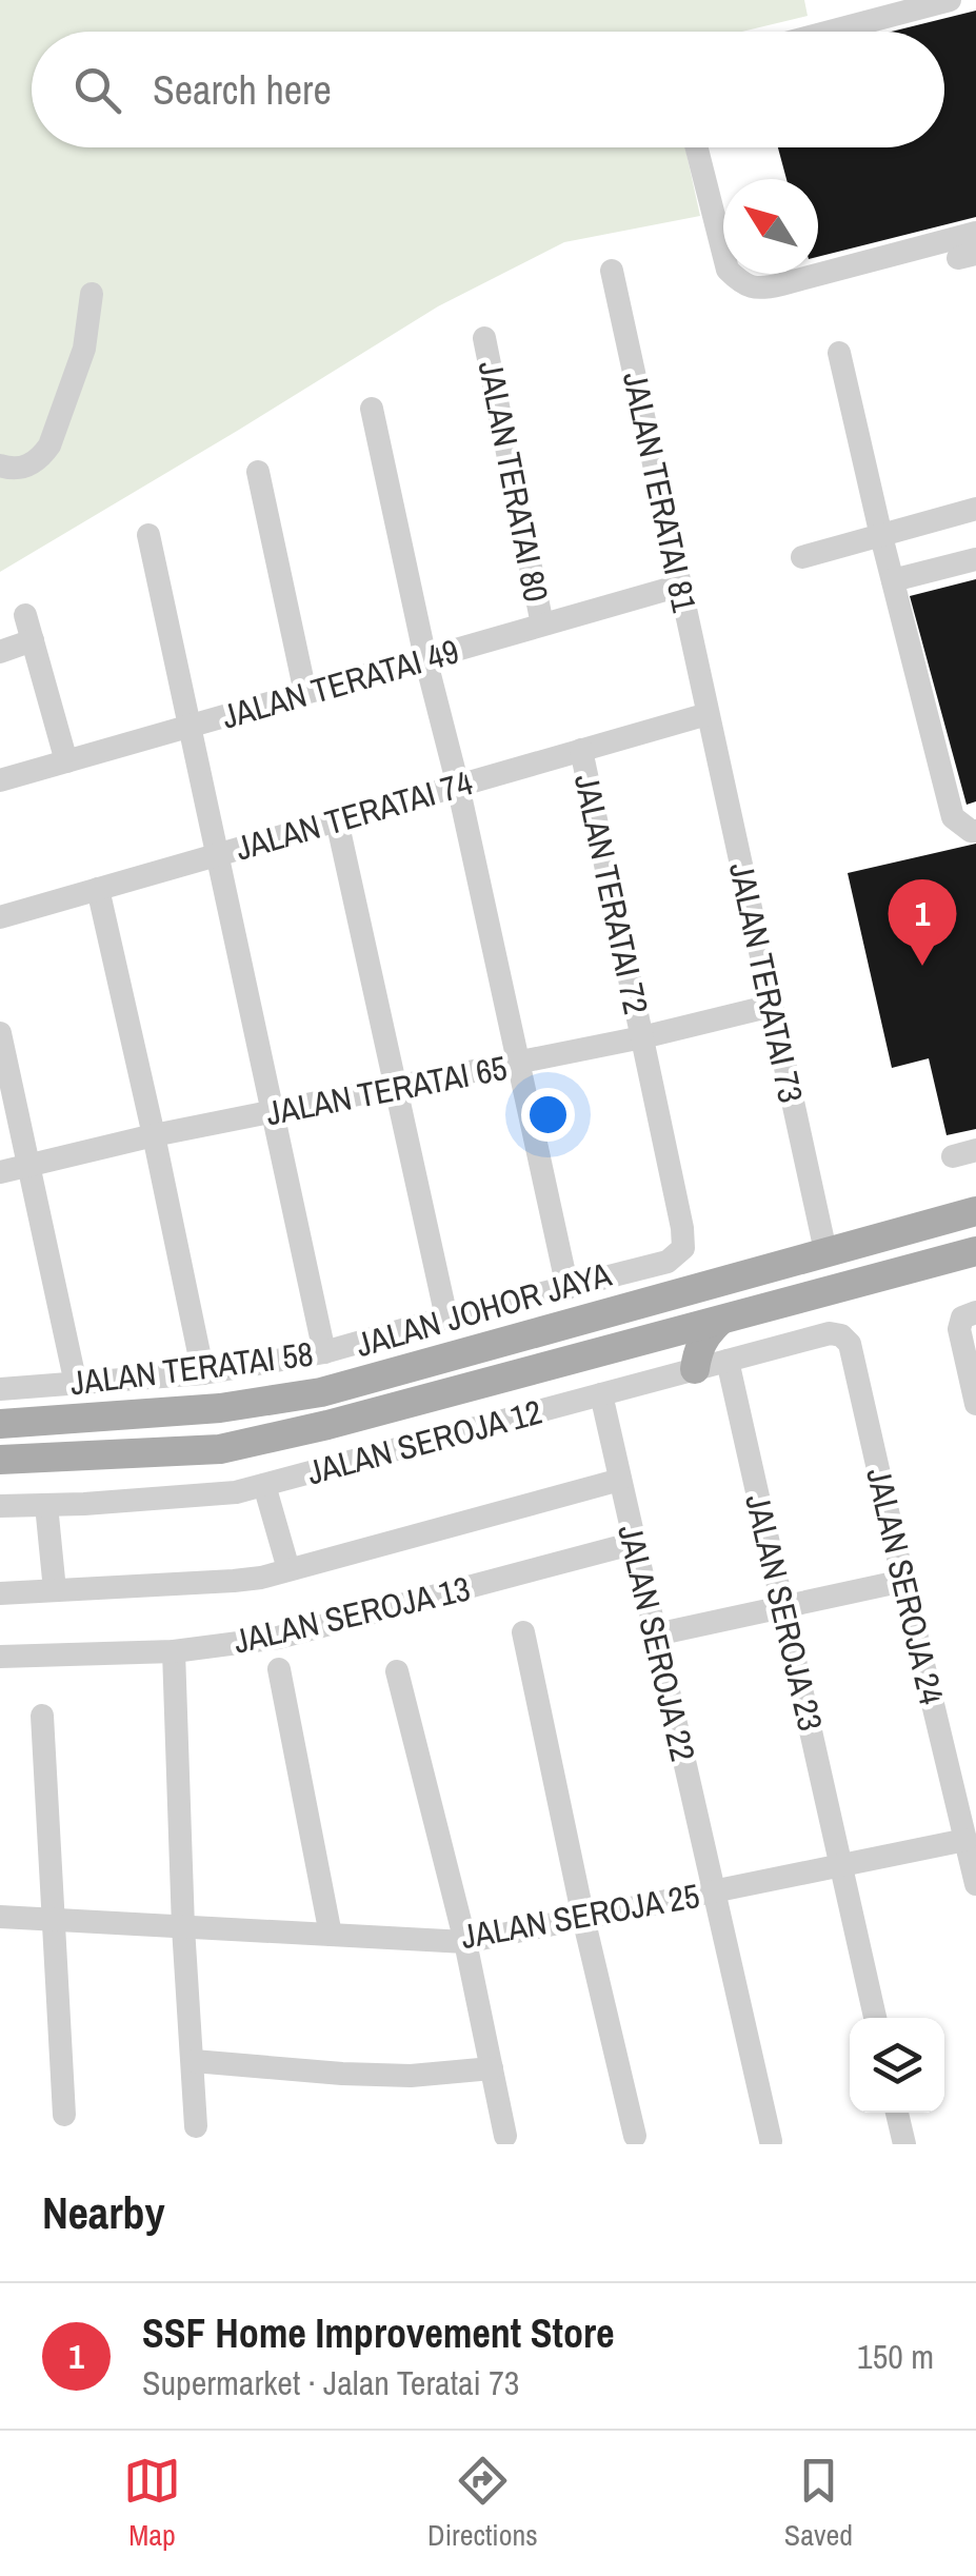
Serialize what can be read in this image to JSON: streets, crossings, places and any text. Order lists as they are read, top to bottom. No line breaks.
{"streets":{"main road":["JALAN JOHOR JAYA"],"street":["JALAN TERATAI 80","JALAN TERATAI 81","JALAN TERATAI 49","JALAN TERATAI 74","JALAN TERATAI 72","JALAN TERATAI 73","JALAN TERATAI 65","JALAN TERATAI 58","JALAN SEROJA 12","JALAN SEROJA 24","JALAN SEROJA 23","JALAN SEROJA 13","JALAN SEROJA 22","JALAN SEROJA 25"]},"crossings":[["JALAN TERATAI 80","JALAN TERATAI 49"],["JALAN TERATAI 81","JALAN TERATAI 49"],["JALAN TERATAI 81","JALAN TERATAI 74"],["JALAN TERATAI 81","JALAN TERATAI 73"],["JALAN TERATAI 74","JALAN TERATAI 72"],["JALAN TERATAI 74","JALAN TERATAI 73"],["JALAN TERATAI 72","JALAN TERATAI 65"],["JALAN TERATAI 72","JALAN TERATAI 58"],["JALAN TERATAI 73","JALAN TERATAI 65"],["JALAN TERATAI 73","JALAN JOHOR JAYA"],["JALAN SEROJA 12","JALAN SEROJA 24"],["JALAN SEROJA 12","JALAN SEROJA 23"],["JALAN SEROJA 12","JALAN SEROJA 22"],["JALAN SEROJA 24","JALAN SEROJA 25"],["JALAN SEROJA 23","JALAN SEROJA 25"],["JALAN SEROJA 13","JALAN SEROJA 22"],["JALAN SEROJA 22","JALAN SEROJA 25"]],"north":"top left","page":{"search":"Search here","pins":"1","heading":"Nearby","list":[{"mark":"1","name":"SSF Home Improvement Store","note":"Supermarket · Jalan Teratai 73","value":"150 m"}],"nav":["Map","Directions","Saved"]}}
